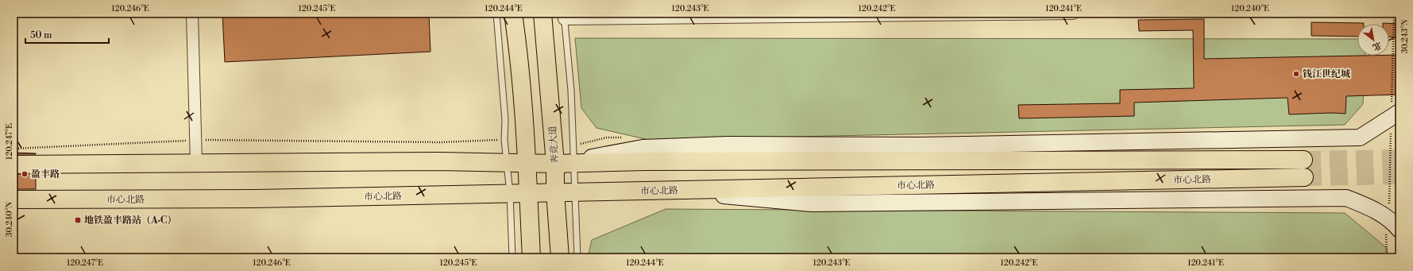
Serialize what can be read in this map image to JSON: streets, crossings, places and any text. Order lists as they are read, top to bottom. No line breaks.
{"streets":{"main road":["奔竞大道","市心北路"]},"crossings":[["奔竞大道","市心北路"]],"places":{"other":["钱江世纪城","盈丰路"],"transit":["地铁盈丰路站（A·C）"]},"scale_bar":"50 m","north":"bottom right","coordinates":["120.246°E","120.245°E","120.244°E","120.243°E","120.242°E","120.241°E","120.240°E","30.243°N","120.247°E","30.240°N"]}
